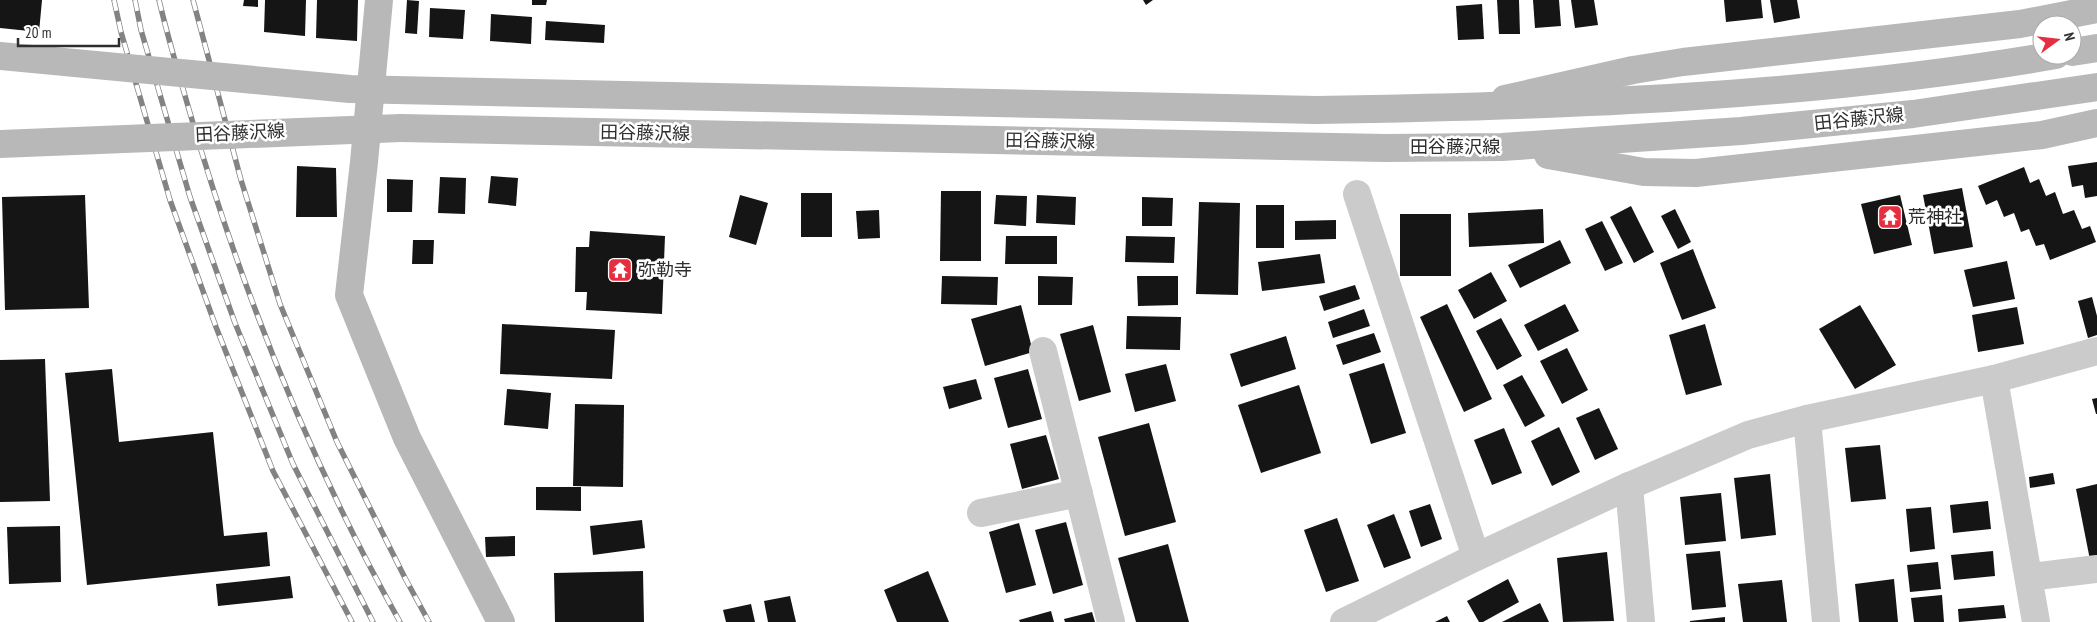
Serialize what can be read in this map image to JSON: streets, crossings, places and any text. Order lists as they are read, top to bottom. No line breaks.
{"streets":{"main road":["田谷藤沢線"]},"places":{"temple":["荒神社","弥勒寺"]},"scale_bar":"20 m","north":"right"}
